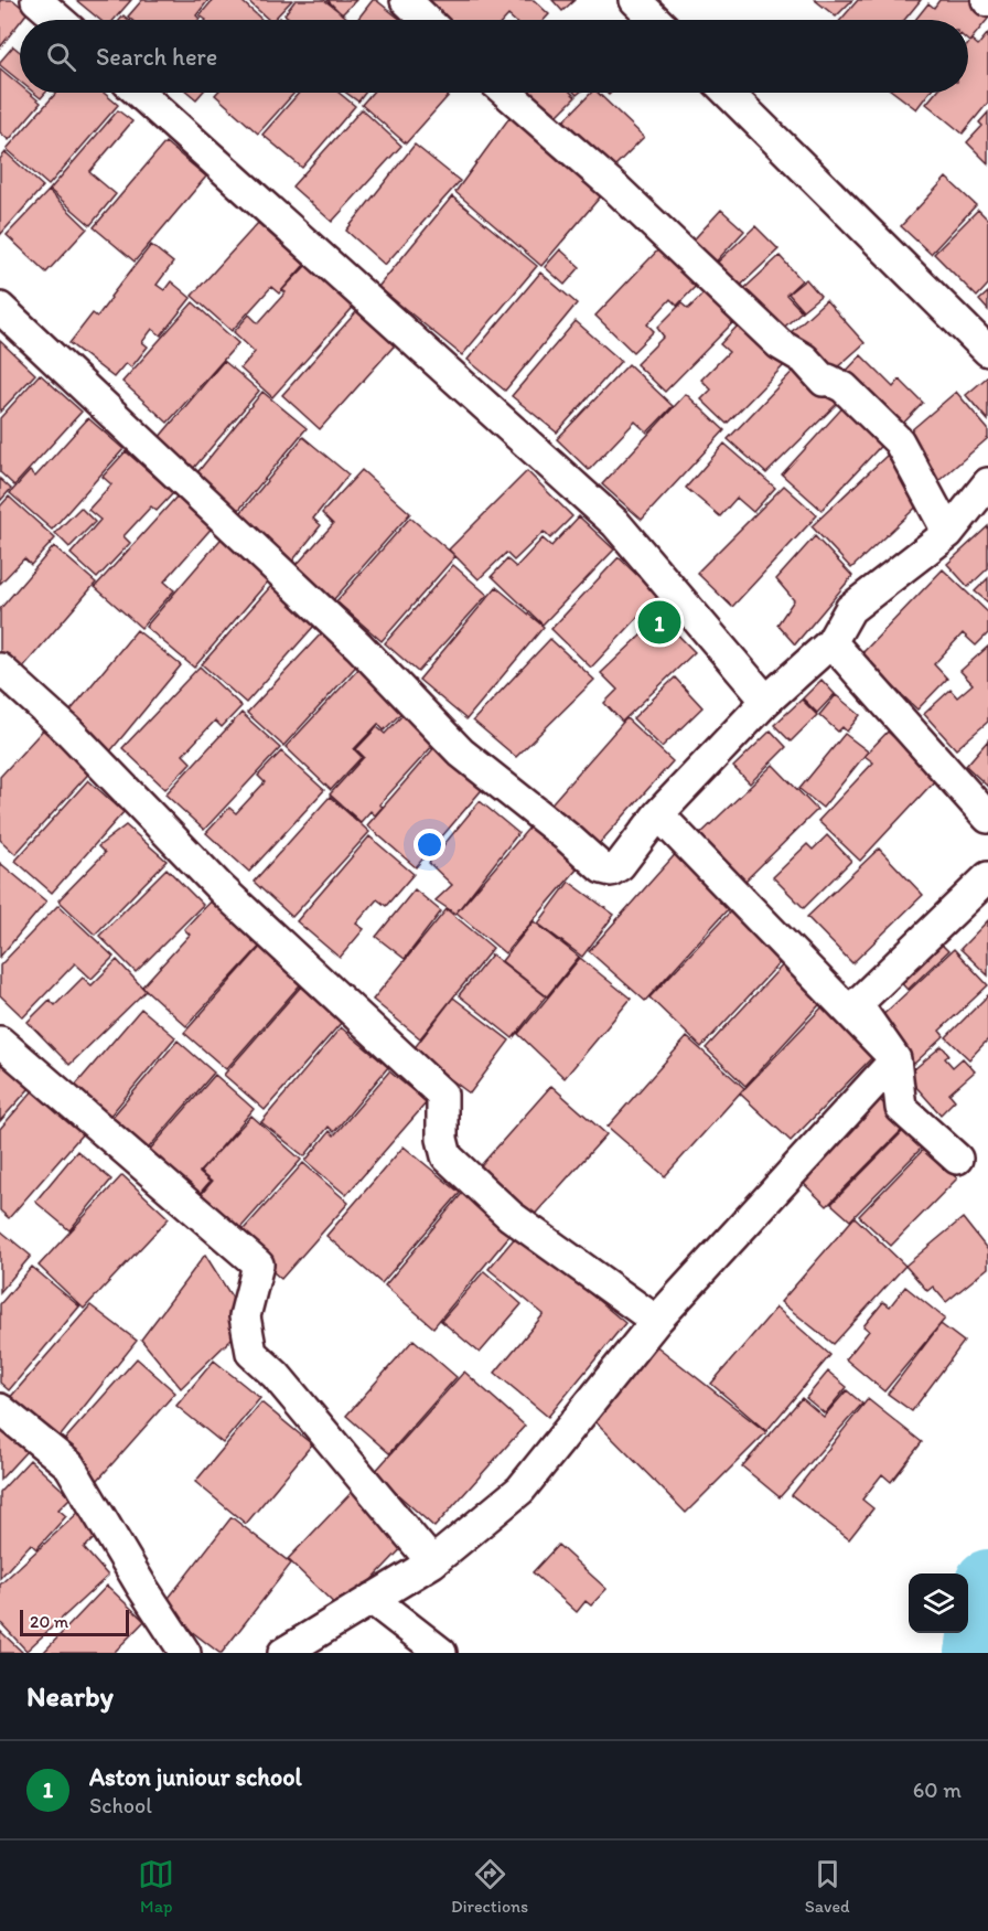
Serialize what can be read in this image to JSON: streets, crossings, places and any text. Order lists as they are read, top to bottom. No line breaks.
{"scale_bar":"20 m","page":{"search":"Search here","pins":"1","scale":"20 m","heading":"Nearby","list":[{"mark":"1","name":"Aston juniour school","note":"School","value":"60 m"}],"nav":["Map","Directions","Saved"]}}
